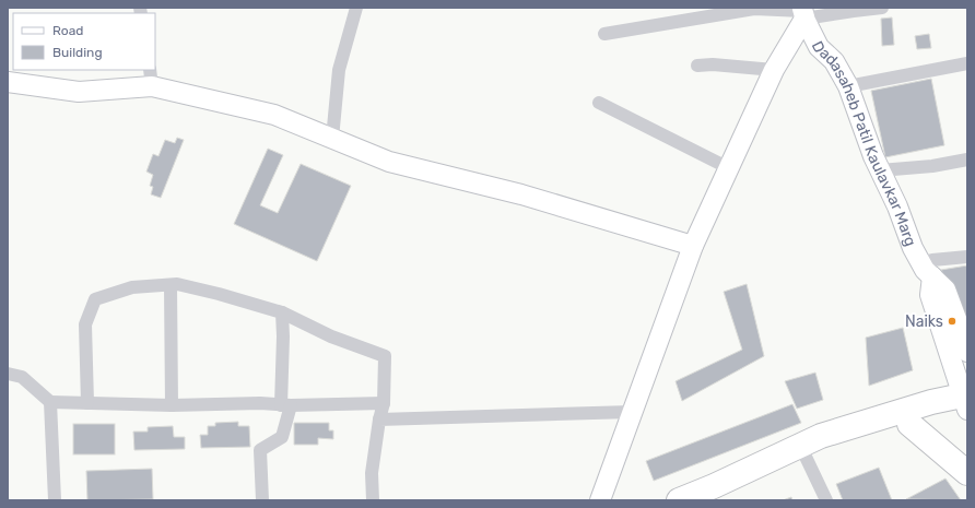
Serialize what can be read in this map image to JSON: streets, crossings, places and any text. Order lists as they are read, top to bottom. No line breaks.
{"streets":{"street":["Dadasaheb Patil Kaulavkar Marg"]},"places":["Naiks"],"legend":["Road","Building"]}
